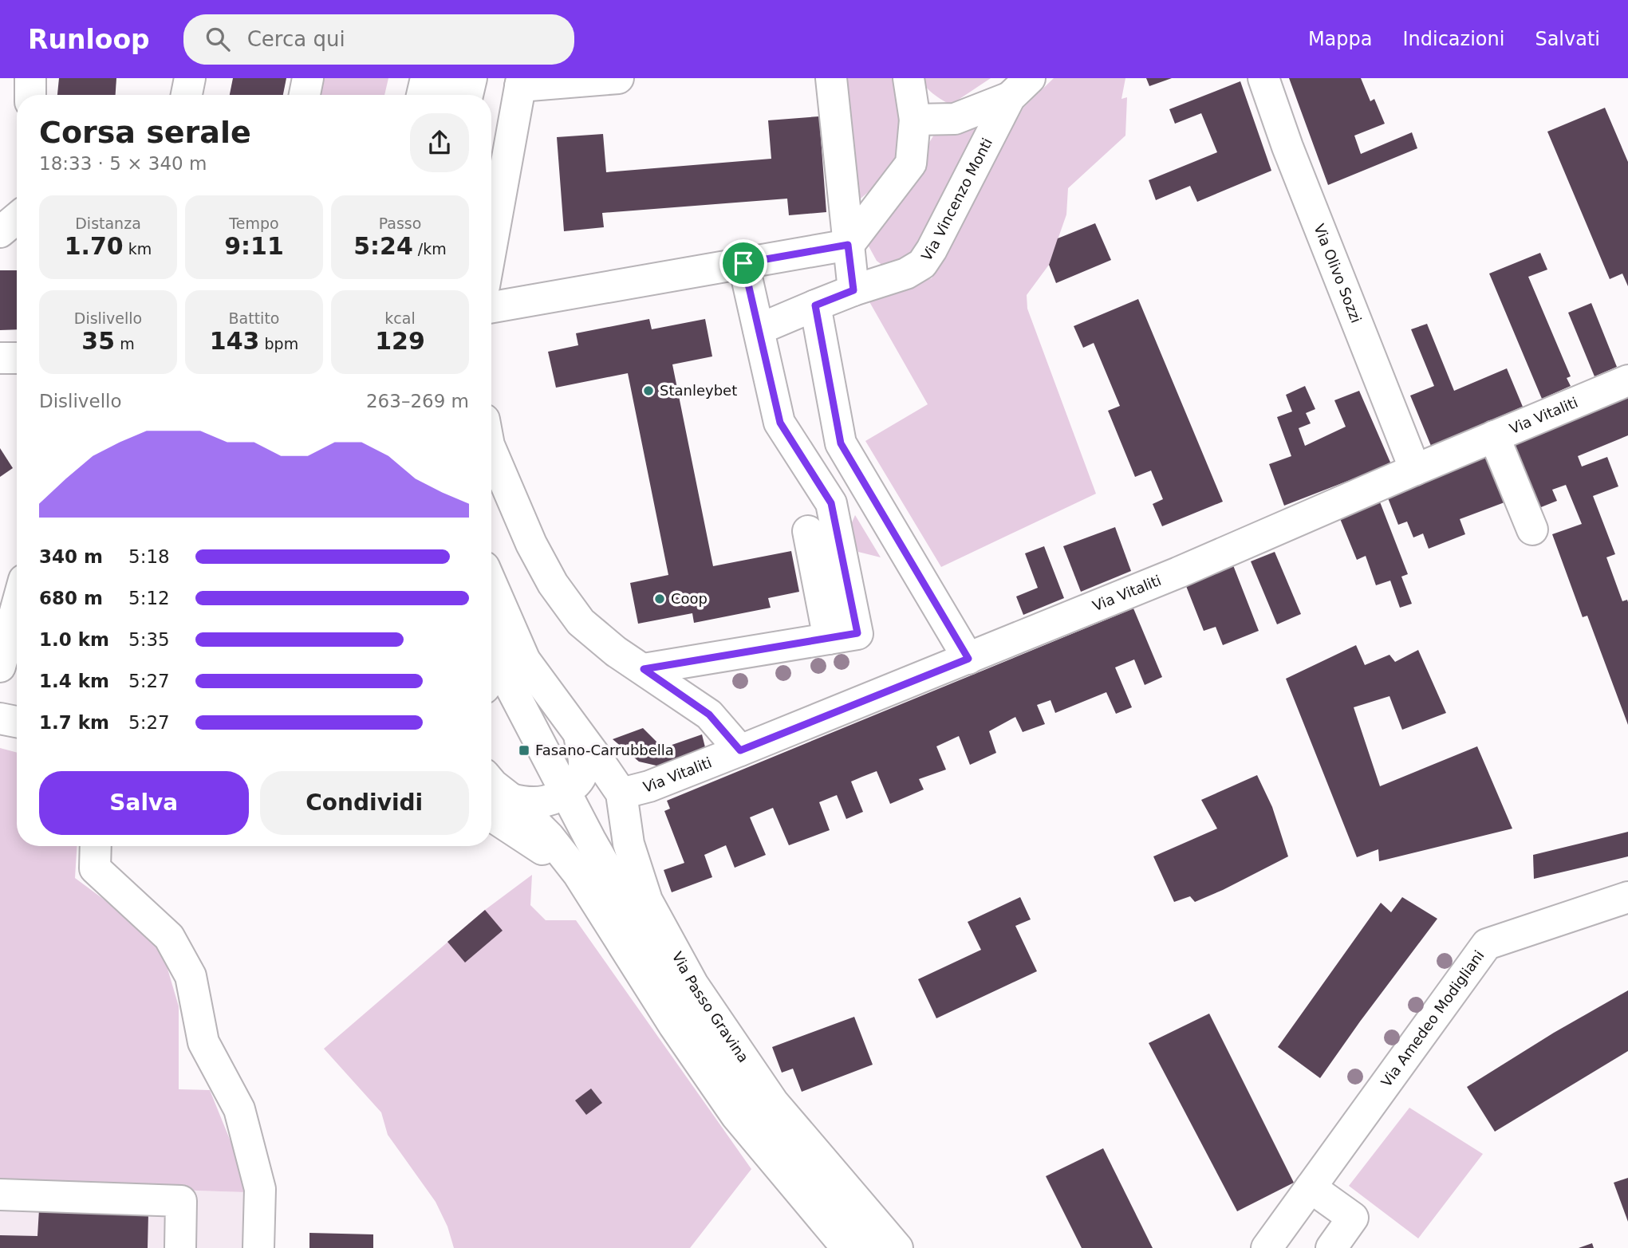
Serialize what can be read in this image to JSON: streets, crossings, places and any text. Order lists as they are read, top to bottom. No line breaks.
{"streets":{"street":["Via Vincenzo Monti","Via Olivo Sozzi","Via Vitaliti","Via Passo Gravina","Via Amedeo Modigliani"]},"crossings":[["Via Olivo Sozzi","Via Vitaliti"],["Via Vitaliti","Via Passo Gravina"]],"places":{"other":["Stanleybet","Coop"],"transit":["Fasano-Carrubbella"]},"page":{"header":"Runloop","search":"Cerca qui","nav":["Mappa","Indicazioni","Salvati"],"heading":["Corsa serale","18:33 · 5 × 340 m"],"stats":[["Distanza","1.70 km"],["Tempo","9:11"],["Passo","5:24 /km"],["Dislivello","35 m"],["Battito","143 bpm"],["kcal","129"]],"chart":["Dislivello","263–269 m"],"list":[{"name":"340 m","note":"5:18"},{"name":"680 m","note":"5:12"},{"name":"1.0 km","note":"5:35"},{"name":"1.4 km","note":"5:27"},{"name":"1.7 km","note":"5:27"}],"buttons":["Salva","Condividi"]}}
